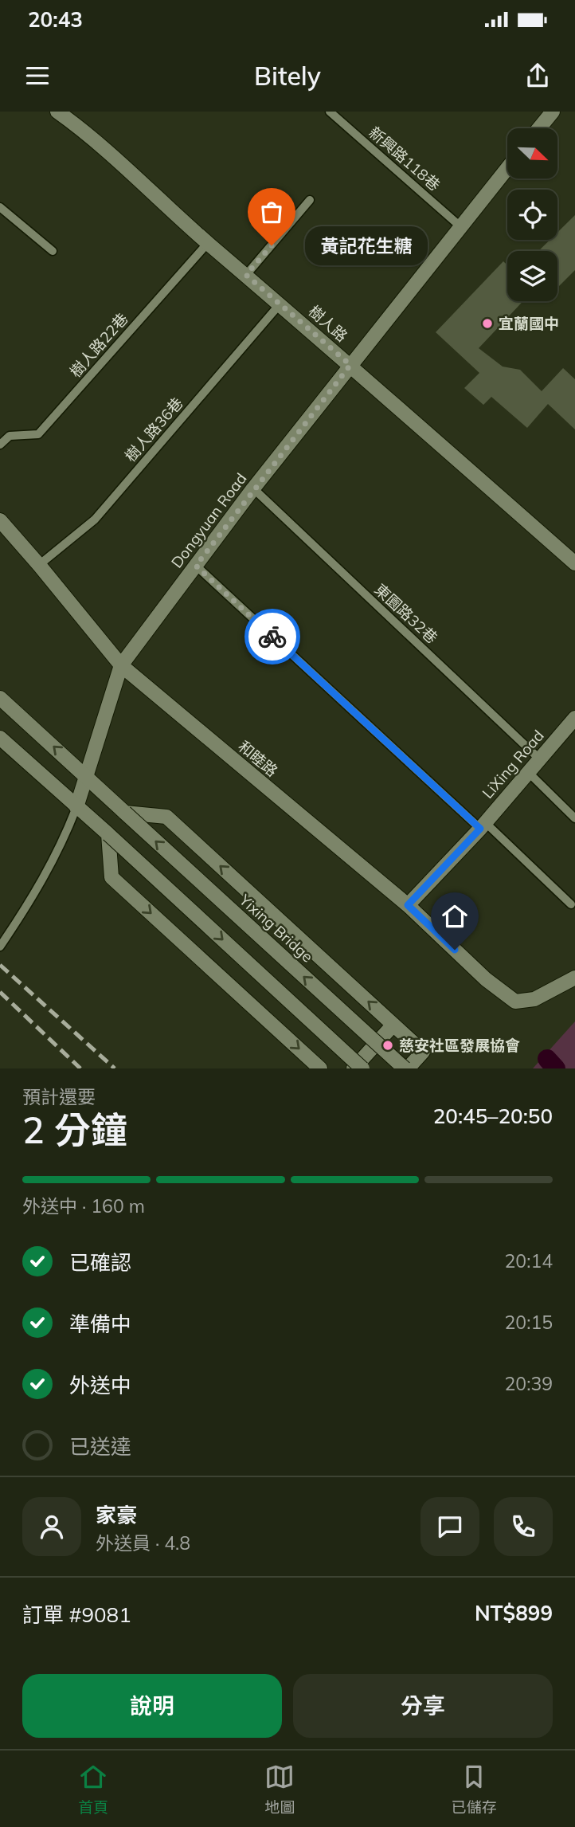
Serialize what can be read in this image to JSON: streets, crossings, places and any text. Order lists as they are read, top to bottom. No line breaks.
{"streets":{"street":["樹人路","Dongyuan Road","和睦路","LiXing Road","Yixing Bridge"],"lane":["新興路118巷","樹人路22巷","樹人路36巷","東園路32巷"]},"crossings":[["新興路118巷","Dongyuan Road"],["樹人路","樹人路22巷"],["樹人路","樹人路36巷"],["樹人路","Dongyuan Road"],["樹人路36巷","和睦路"],["Dongyuan Road","東園路32巷"],["Dongyuan Road","和睦路"],["Dongyuan Road","Yixing Bridge"],["東園路32巷","LiXing Road"],["和睦路","LiXing Road"]],"places":["黃記花生糖","宜蘭國中","慈安社區發展協會"],"north":"bottom right","page":{"status":"20:43","header":"Bitely","bubble":"黃記花生糖","heading":["2 分鐘","預計還要","20:45–20:50"],"panel":["家豪","外送員 · 4.8","訂單 #9081","NT$899"],"bar":"外送中 · 160 m","list":[["已確認","20:14"],["準備中","20:15"],["外送中","20:39"],"已送達"],"buttons":["說明","分享"],"tabs":["首頁","地圖","已儲存"]}}
